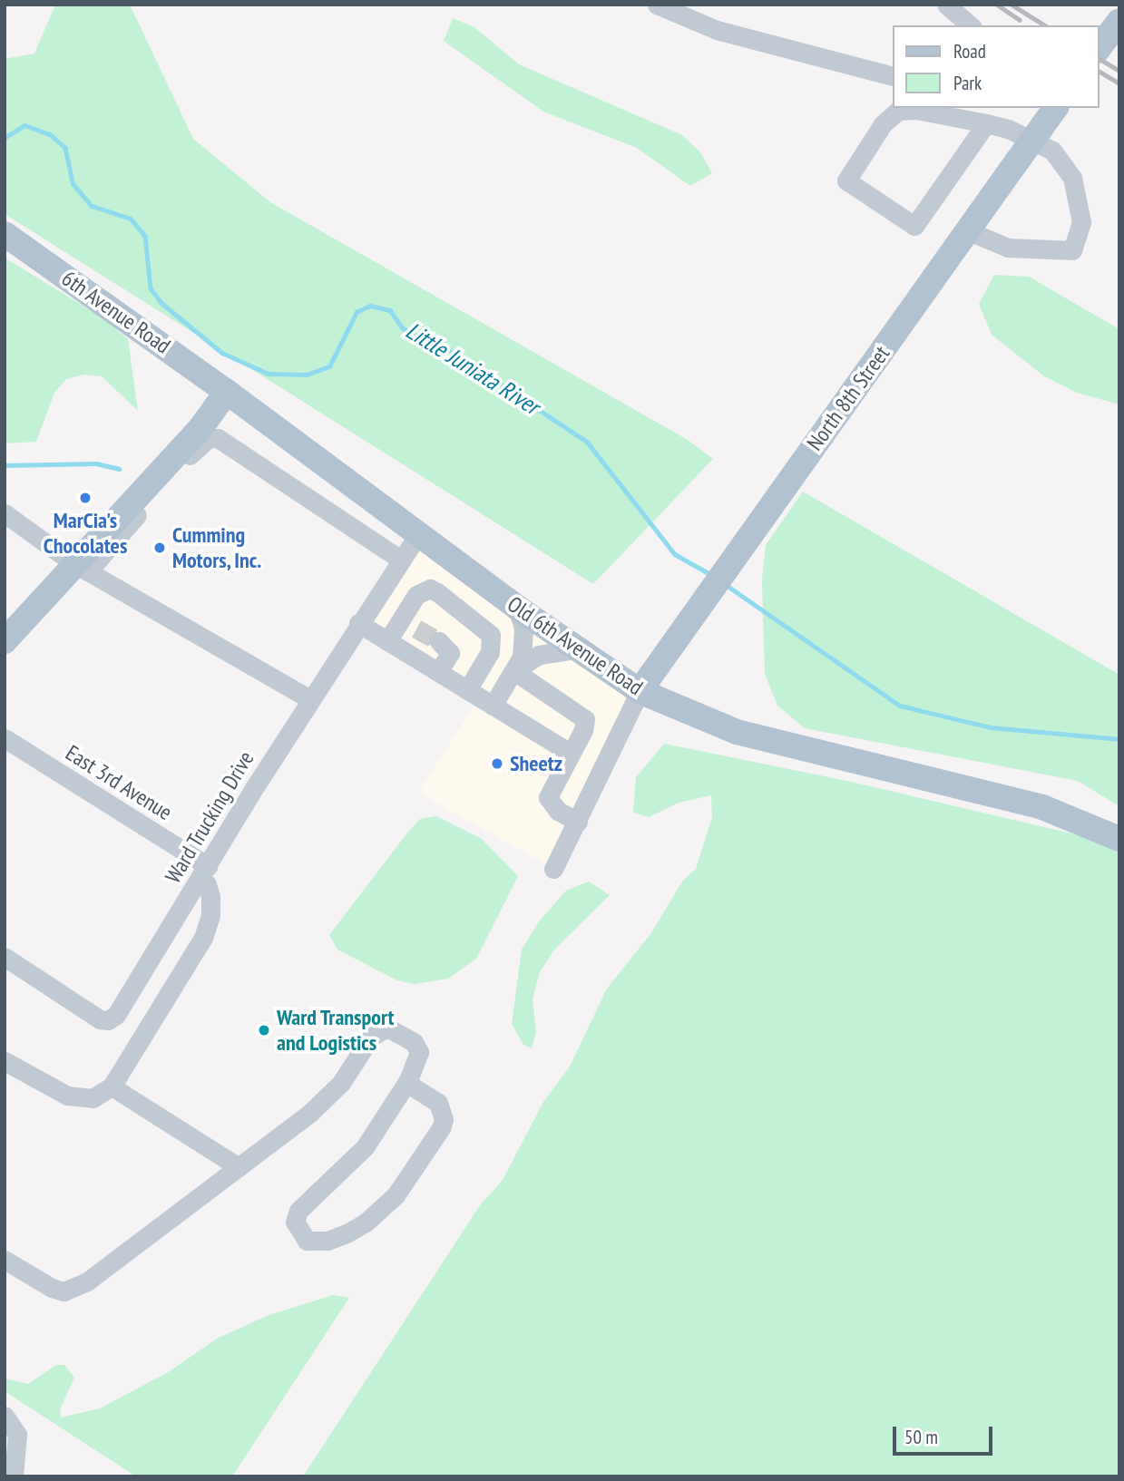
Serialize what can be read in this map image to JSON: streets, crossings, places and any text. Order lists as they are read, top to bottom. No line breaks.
{"streets":{"main road":["6th Avenue Road","North 8th Street","Old 6th Avenue Road"],"street":["East 3rd Avenue","Ward Trucking Drive"]},"crossings":[["6th Avenue Road","Old 6th Avenue Road"],["North 8th Street","Old 6th Avenue Road"],["Old 6th Avenue Road","Ward Trucking Drive"],["East 3rd Avenue","Ward Trucking Drive"]],"water":["Little Juniata River"],"places":["MarCia's Chocolates","Cumming Motors, Inc.","Sheetz","Ward Transport and Logistics"],"legend":["Road","Park"],"scale_bar":"50 m"}
